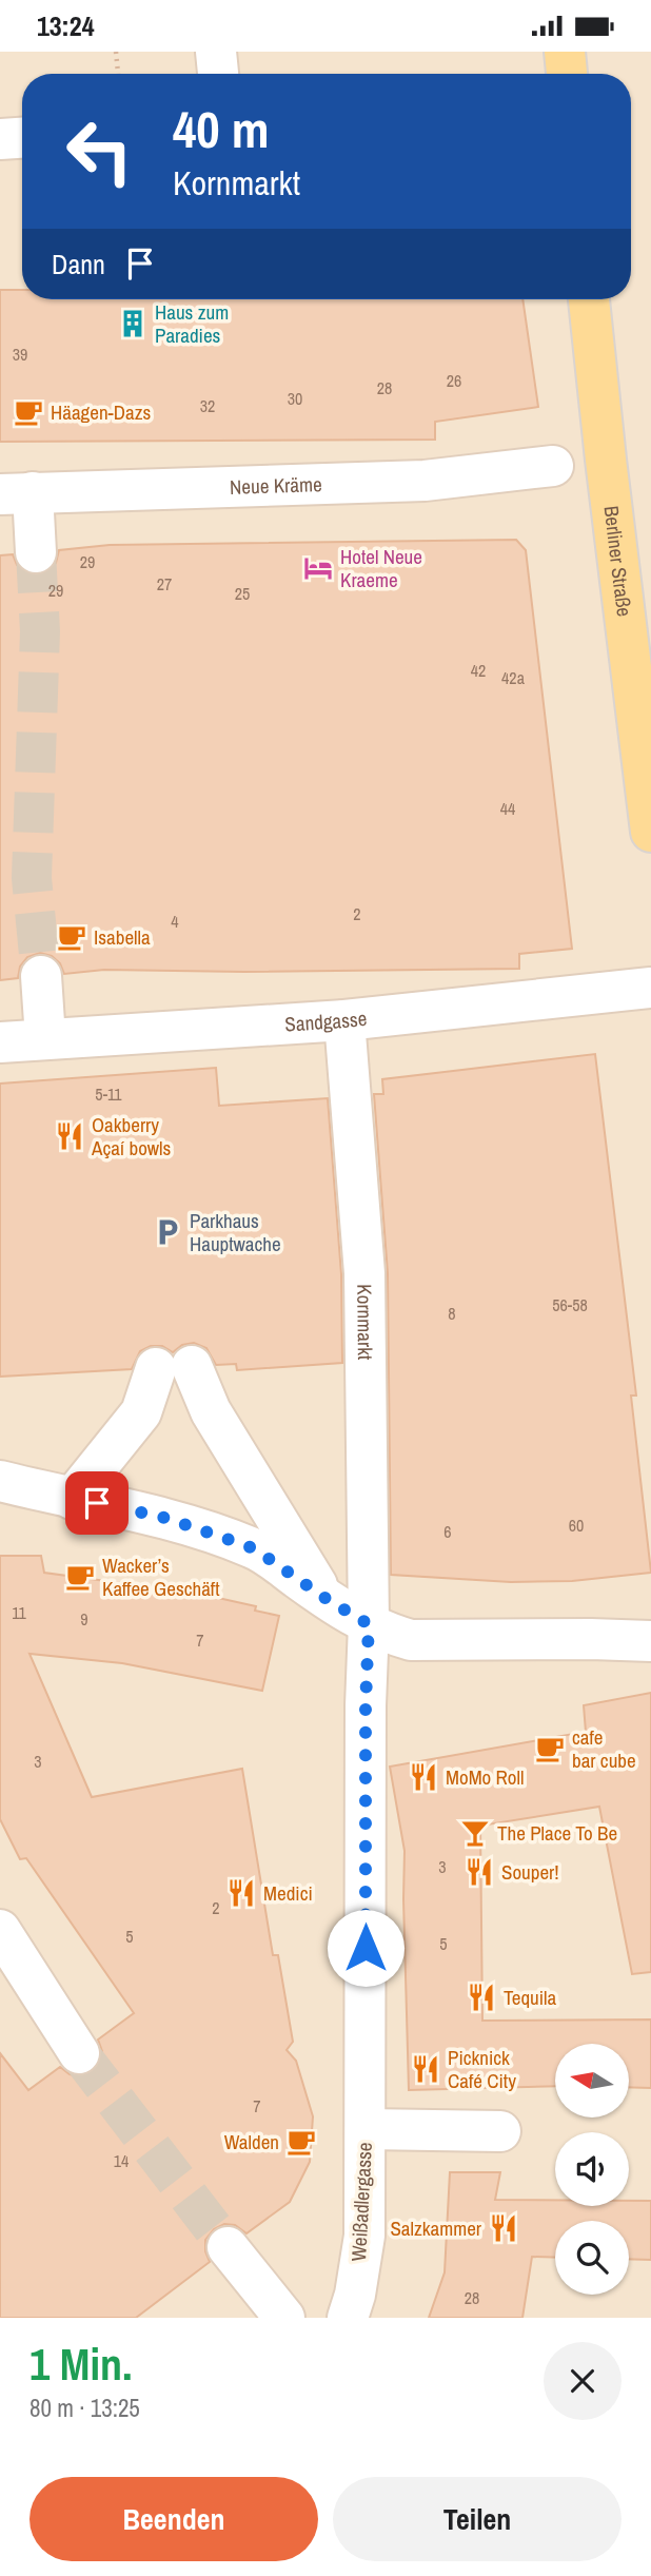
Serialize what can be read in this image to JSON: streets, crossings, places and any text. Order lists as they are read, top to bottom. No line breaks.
{"streets":{"main road":["Berliner Straße"],"street":["Neue Kräme","Sandgasse","Kornmarkt","Weißadlergasse"]},"crossings":[["Sandgasse","Kornmarkt"],["Kornmarkt","Weißadlergasse"]],"places":{"building":["Haus zum Paradies"],"cafe":["Häagen-Dazs","Isabella","Wacker’s Kaffee Geschäft","cafe bar cube","Walden"],"hotel":["Hotel Neue Kraeme"],"restaurant":["Oakberry Açaí bowls","MoMo Roll","Souper!","Medici","Tequila","Picknick Café City","Salzkammer"],"parking":["Parkhaus Hauptwache"],"bar":["The Place To Be"]},"house_numbers":["39","26","28","30","32","29","27","29","25","42","42a","44","2","4","5-11","56-58","8","60","6","11","9","7","3","3","2","5","5","7","14","28"],"north":"left","page":{"status":"13:24","turn":["40 m","Kornmarkt"],"then":"Dann","heading":["1 Min.","80 m · 13:25"],"buttons":["Beenden","Teilen"]}}
